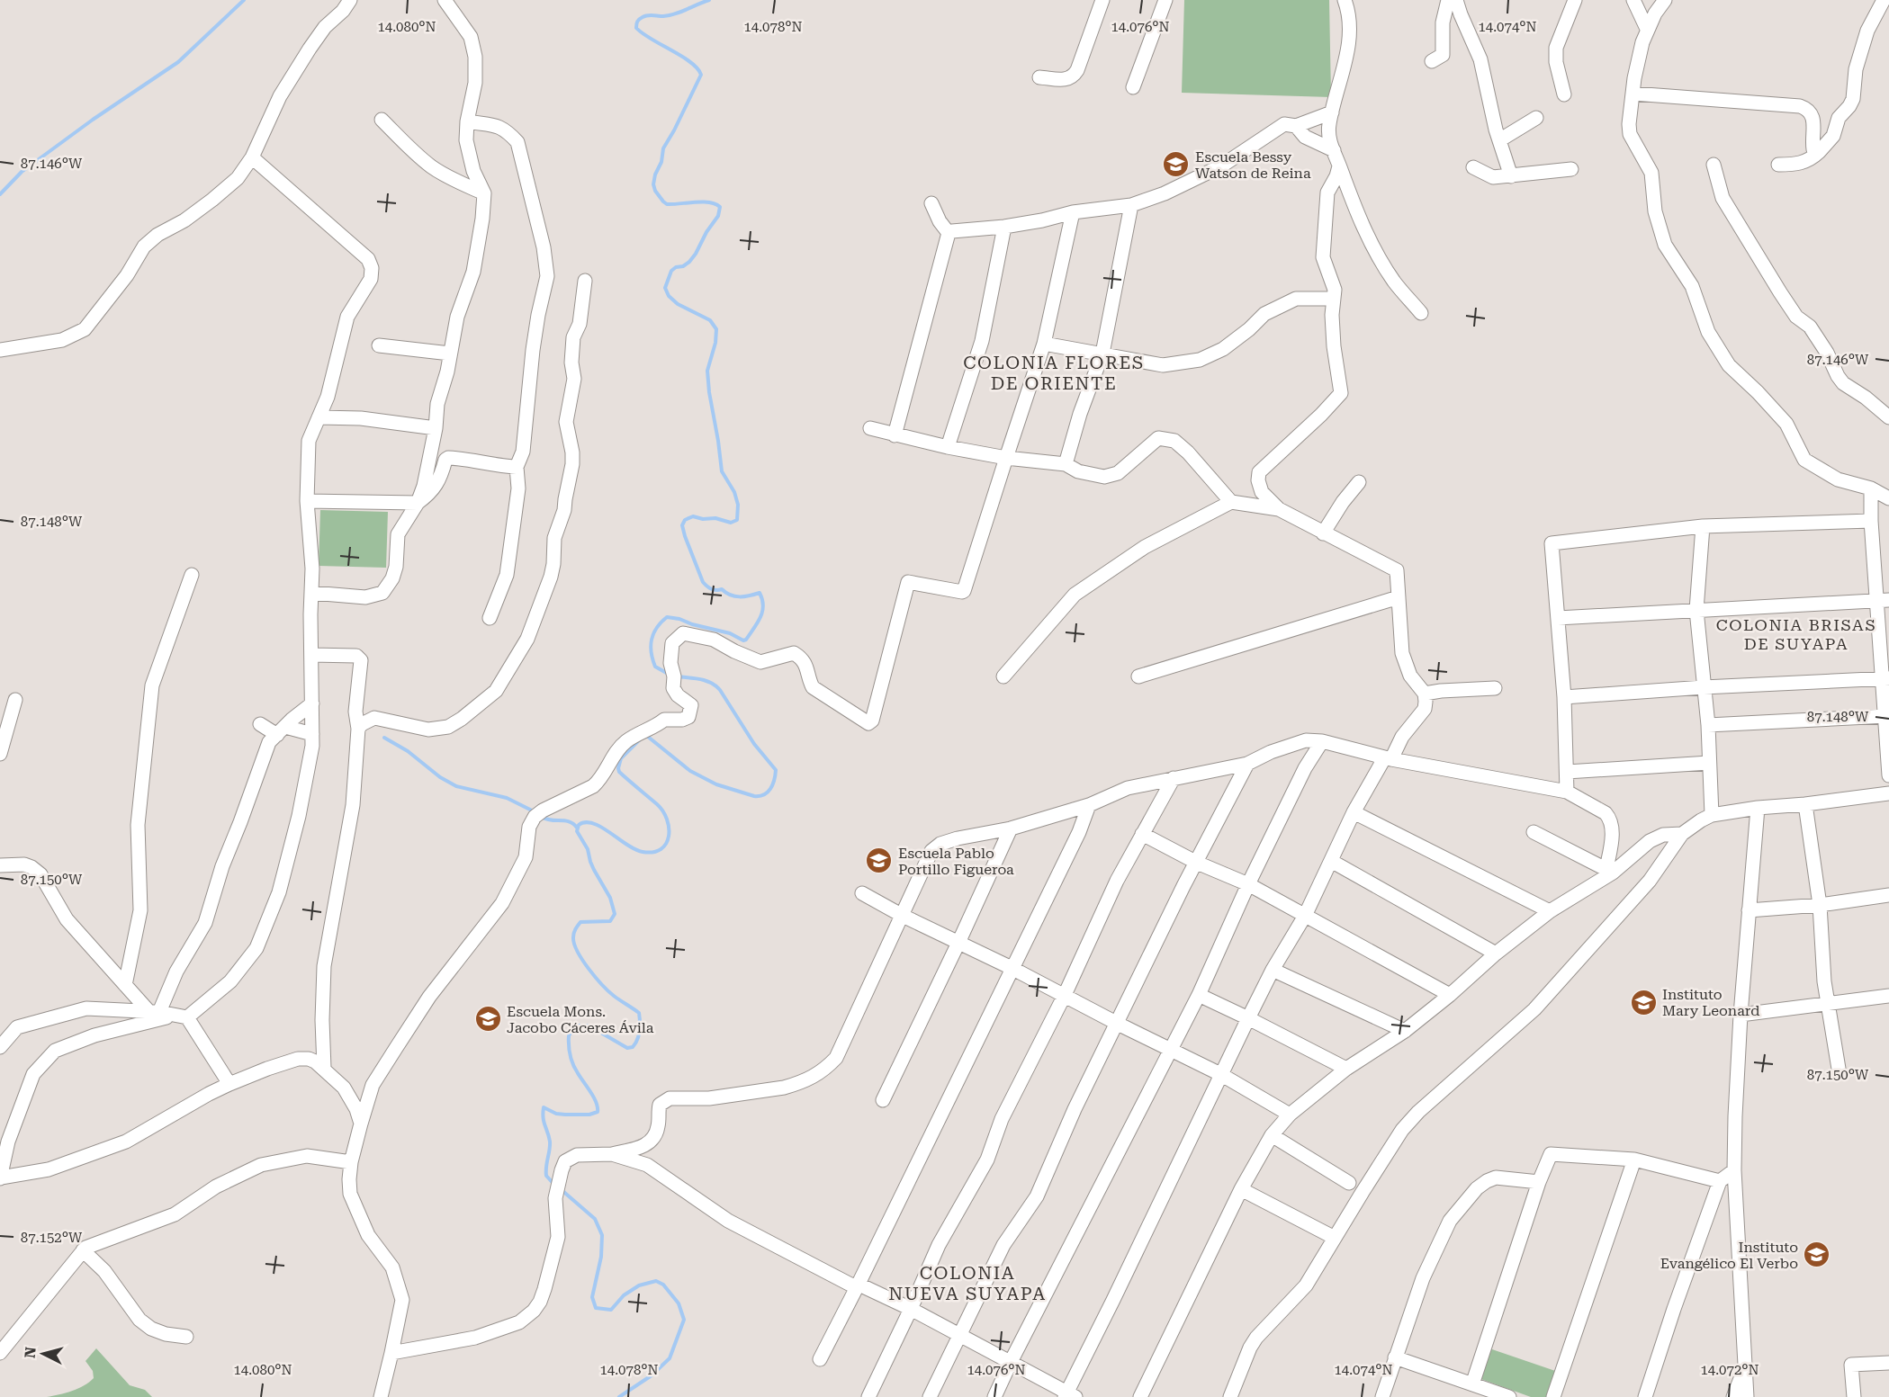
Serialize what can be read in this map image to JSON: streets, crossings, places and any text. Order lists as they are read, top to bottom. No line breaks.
{"districts":["COLONIA FLORES DE ORIENTE","COLONIA BRISAS DE SUYAPA","COLONIA NUEVA SUYAPA"],"places":{"school or university":["Escuela Bessy Watson de Reina","Escuela Pablo Portillo Figueroa","Instituto Mary Leonard","Escuela Mons. Jacobo Cáceres Ávila","Instituto Evangélico El Verbo"]},"north":"left","coordinates":["14.080°N","14.078°N","14.076°N","14.074°N","87.146°W","87.148°W","87.150°W","87.152°W","14.072°N"]}
